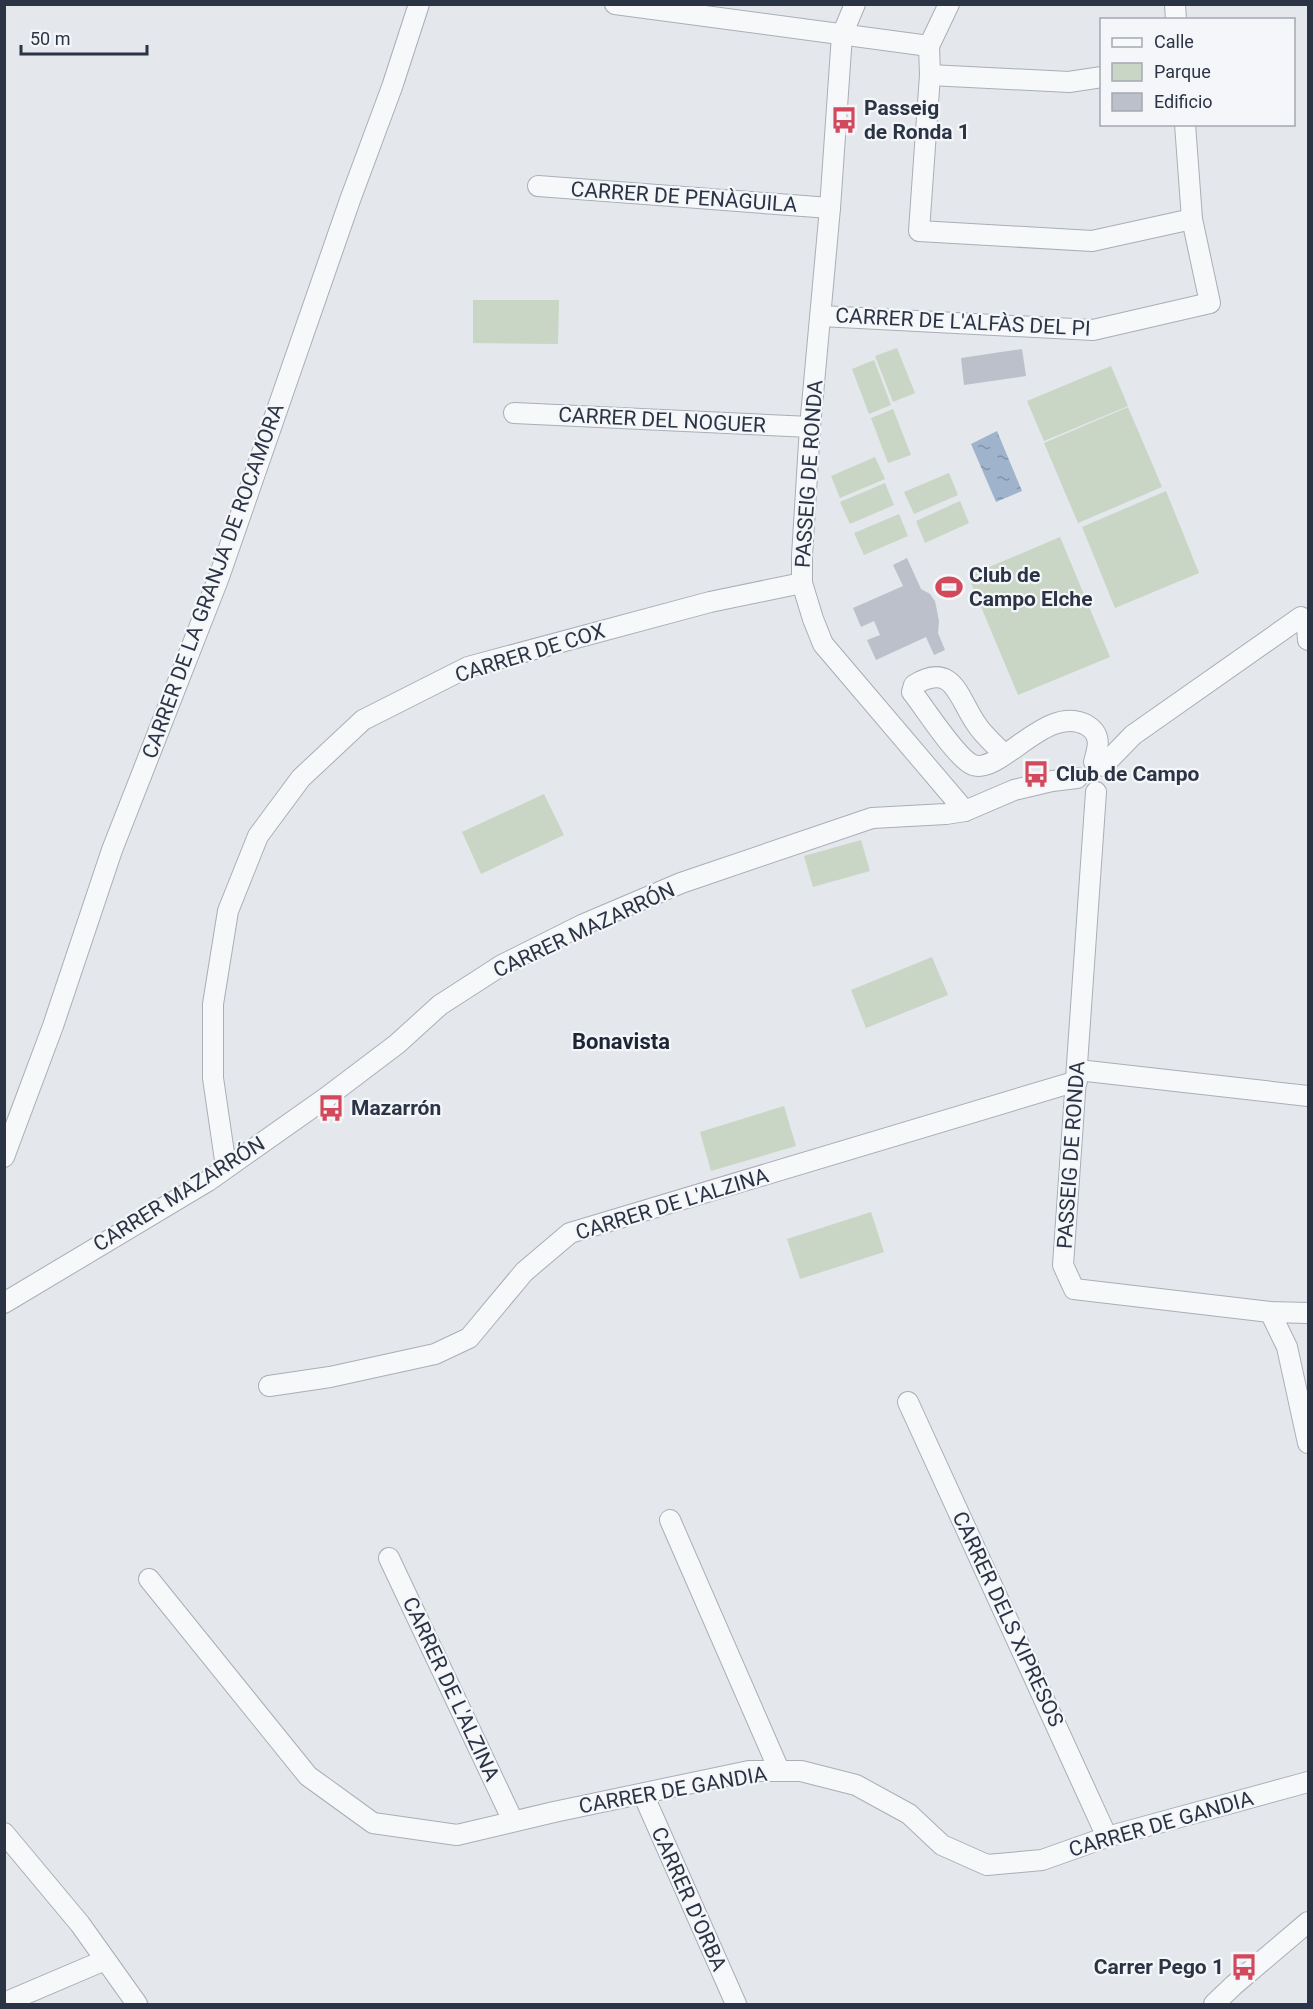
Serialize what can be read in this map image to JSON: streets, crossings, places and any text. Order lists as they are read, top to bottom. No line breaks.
{"streets":{"street":["CARRER DE PENÀGUILA","CARRER DE L'ALFÀS DEL PI","CARRER DEL NOGUER","PASSEIG DE RONDA","CARRER DE LA GRANJA DE ROCAMORA","CARRER DE COX","CARRER MAZARRÓN","CARRER DE L'ALZINA","CARRER DELS XIPRESOS","CARRER DE GANDIA","CARRER D'ORBA"]},"crossings":[["CARRER DE PENÀGUILA","PASSEIG DE RONDA"],["CARRER DE L'ALFÀS DEL PI","PASSEIG DE RONDA"],["CARRER DEL NOGUER","PASSEIG DE RONDA"],["PASSEIG DE RONDA","CARRER DE COX"],["PASSEIG DE RONDA","CARRER MAZARRÓN"],["PASSEIG DE RONDA","CARRER DE L'ALZINA"],["CARRER DE COX","CARRER MAZARRÓN"],["CARRER DE L'ALZINA","CARRER DE GANDIA"],["CARRER DELS XIPRESOS","CARRER DE GANDIA"],["CARRER DE GANDIA","CARRER D'ORBA"]],"districts":["Bonavista"],"places":{"bus stop":["Passeig de Ronda 1","Club de Campo","Mazarrón","Carrer Pego 1"],"sports":["Club de Campo Elche"]},"legend":["Calle","Parque","Edificio"],"scale_bar":"50 m"}
